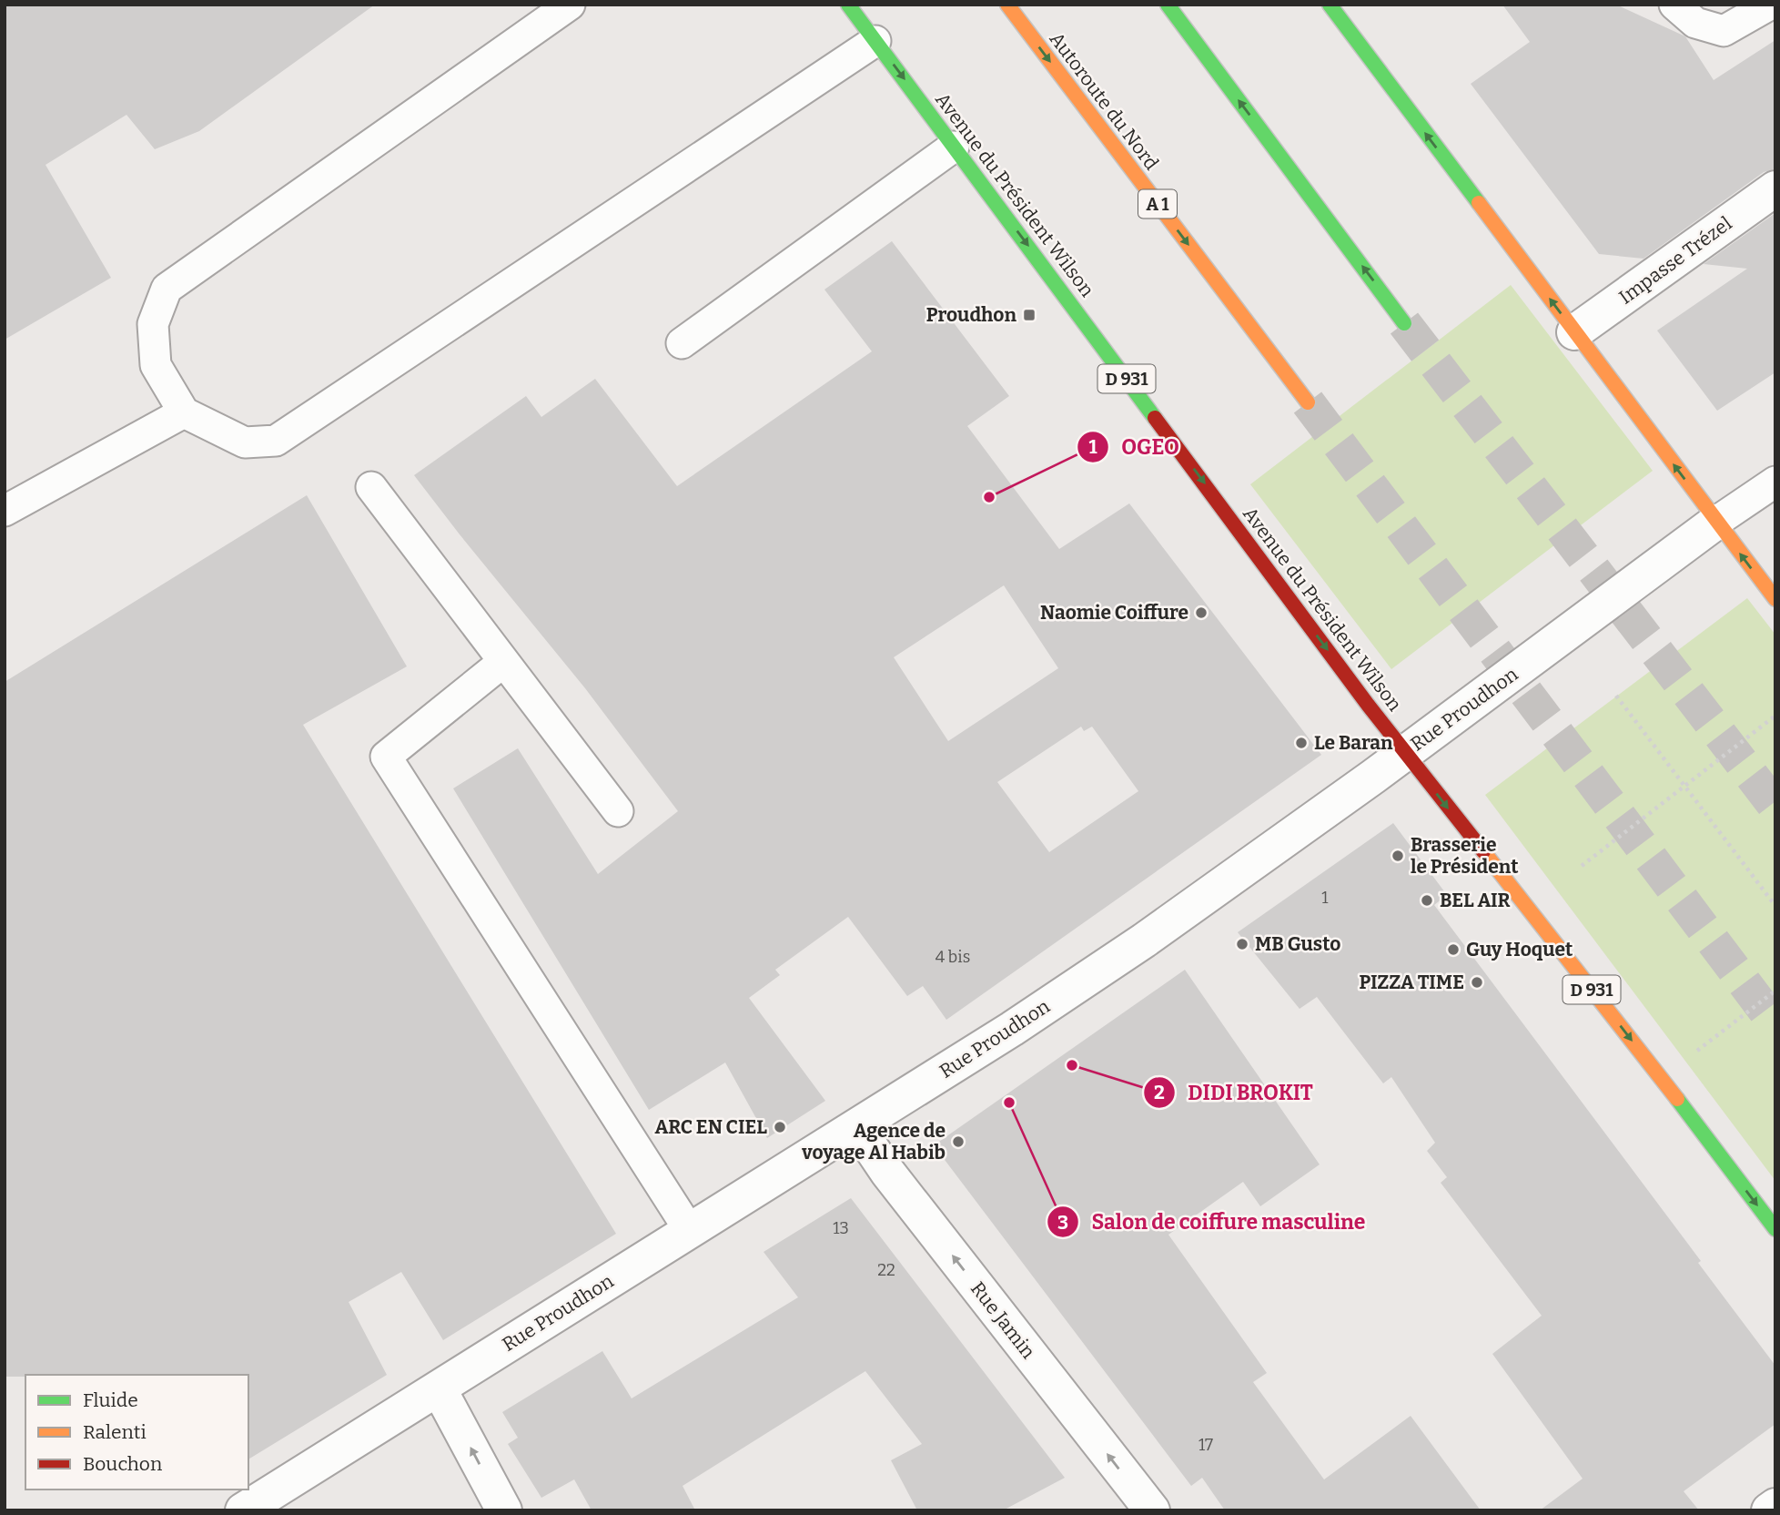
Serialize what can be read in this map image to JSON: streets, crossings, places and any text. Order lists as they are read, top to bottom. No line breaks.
{"streets":{"main road":["Autoroute du Nord","Avenue du Président Wilson","A 1","D 931"],"street":["Impasse Trézel","Rue Proudhon","Rue Jamin"]},"crossings":[["Avenue du Président Wilson","Rue Proudhon"],["Rue Proudhon","Rue Jamin"]],"one_way":["Avenue du Président Wilson","Rue Jamin"],"places":{"transit":["Proudhon"],"other":["OGEO","Naomie Coiffure","Le Baran","Brasserie le Président","BEL AIR","MB Gusto","Guy Hoquet","PIZZA TIME","DIDI BROKIT","Salon de coiffure masculine","ARC EN CIEL","Agence de voyage Al Habib"]},"house_numbers":["1","4 bis","13","22","17"],"legend":["Fluide","Ralenti","Bouchon"]}
